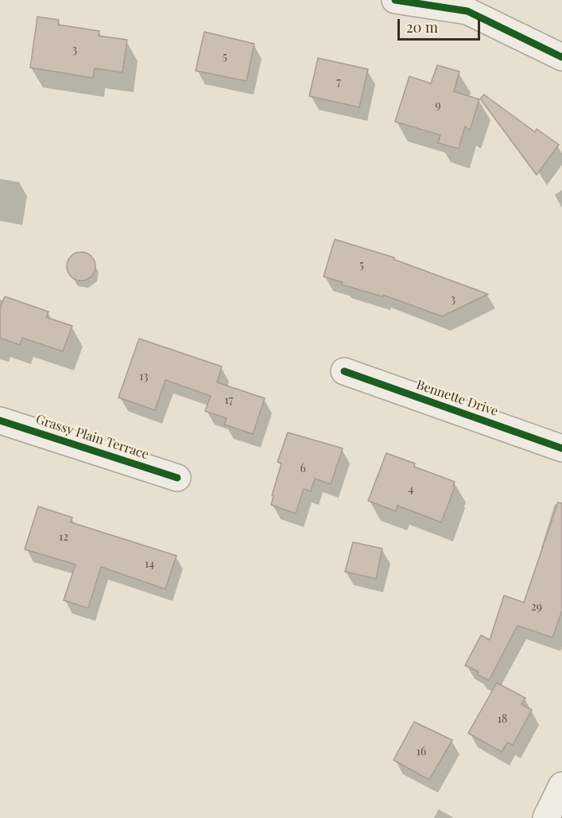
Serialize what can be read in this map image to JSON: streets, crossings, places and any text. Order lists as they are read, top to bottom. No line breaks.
{"streets":{"street":["Bennette Drive","Grassy Plain Terrace"]},"house_numbers":["3","5","7","9","5","3","13","17","6","4","12","14","29","18","16"],"scale_bar":"20 m"}
